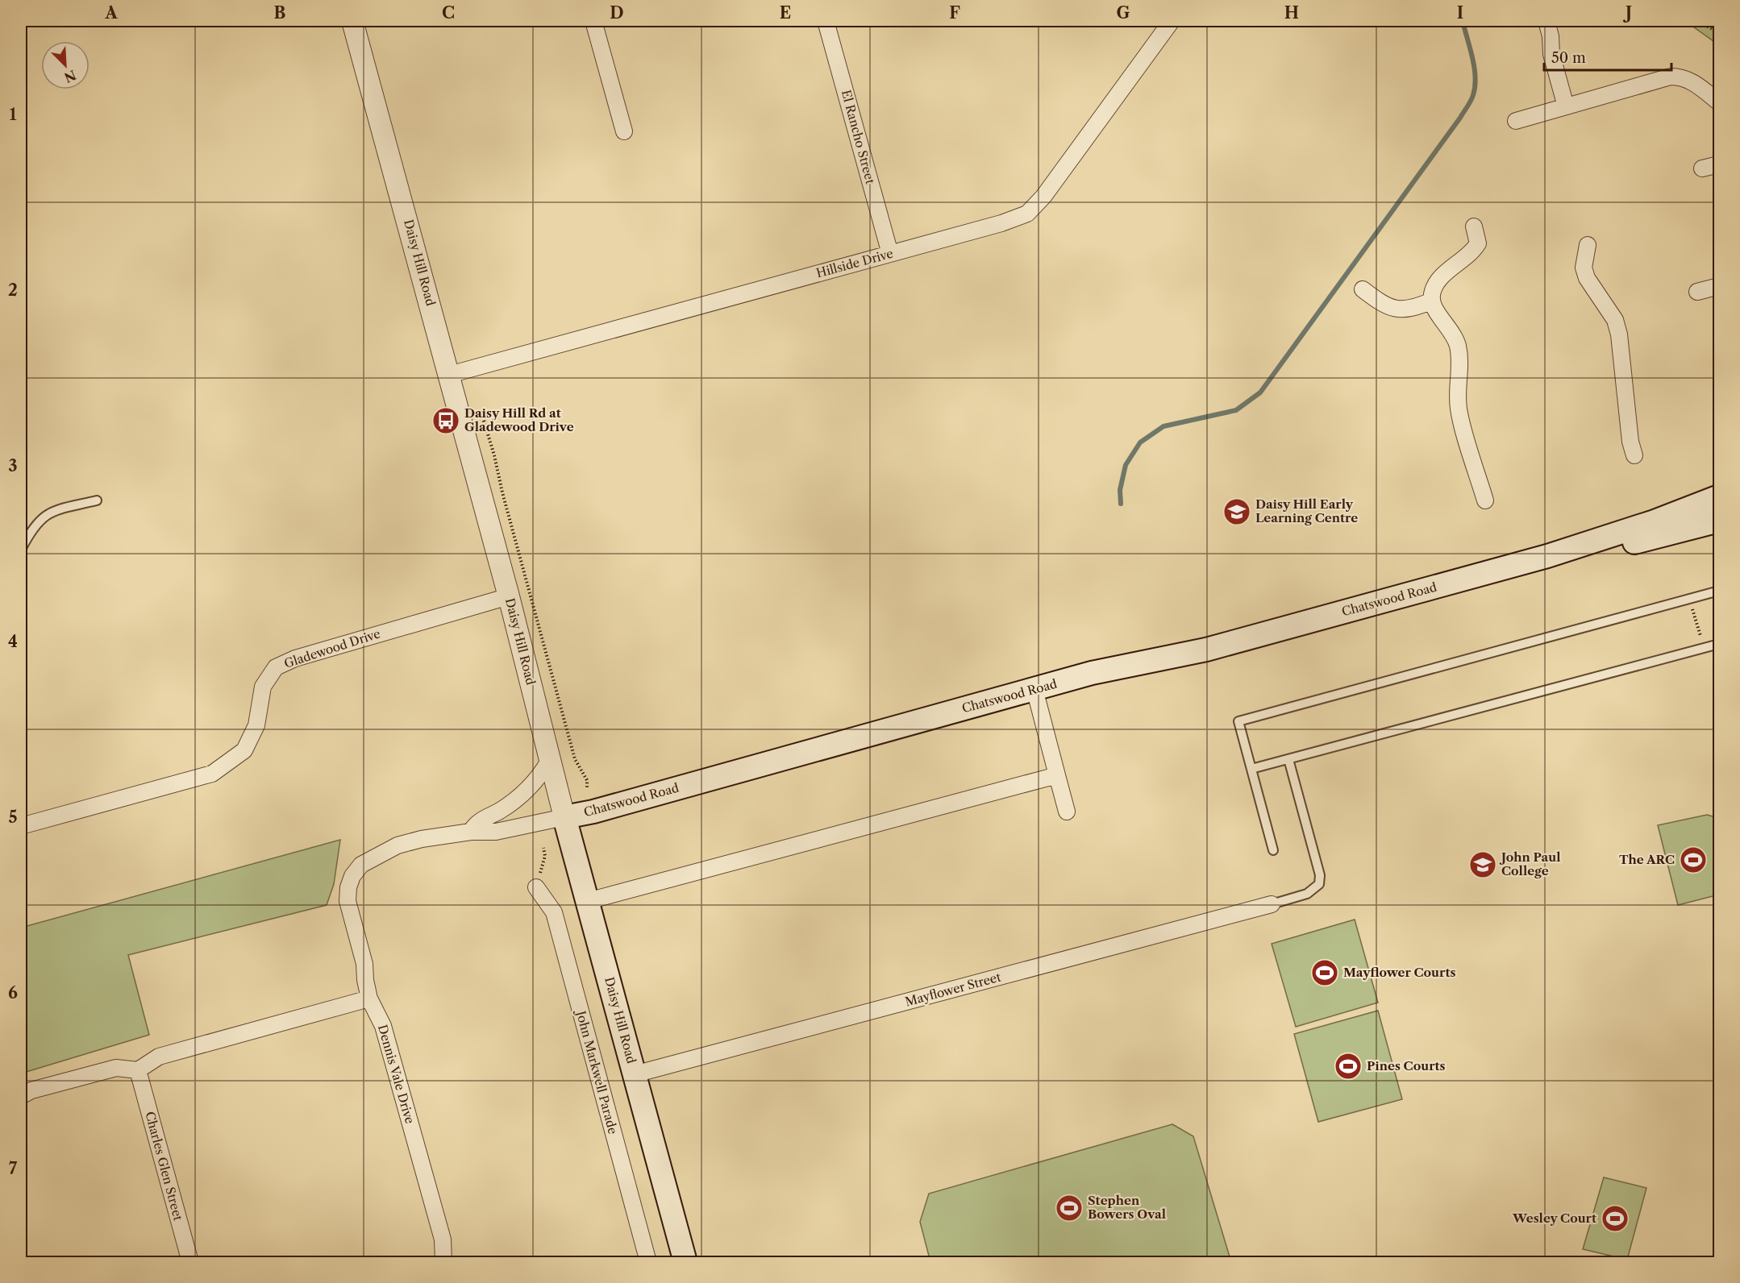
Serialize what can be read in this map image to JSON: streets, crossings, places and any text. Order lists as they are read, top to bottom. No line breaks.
{"streets":{"main road":["Daisy Hill Road","Chatswood Road"],"street":["El Rancho Street","Hillside Drive","Gladewood Drive","Mayflower Street","John Markwell Parade","Dennis Vale Drive","Charles Glen Street"]},"crossings":[["El Rancho Street","Hillside Drive"],["Daisy Hill Road","Hillside Drive"],["Daisy Hill Road","Chatswood Road"],["Daisy Hill Road","Gladewood Drive"],["Daisy Hill Road","Mayflower Street"],["Chatswood Road","Dennis Vale Drive"]],"places":{"bus stop":["Daisy Hill Rd at Gladewood Drive"],"school or university":["Daisy Hill Early Learning Centre","John Paul College"],"sports":["The ARC","Mayflower Courts","Pines Courts","Stephen Bowers Oval","Wesley Court"]},"scale_bar":"50 m","north":"bottom right","grid":{"columns":["A","B","C","D","E","F","G","H","I","J"],"rows":["1","2","3","4","5","6","7"]}}
